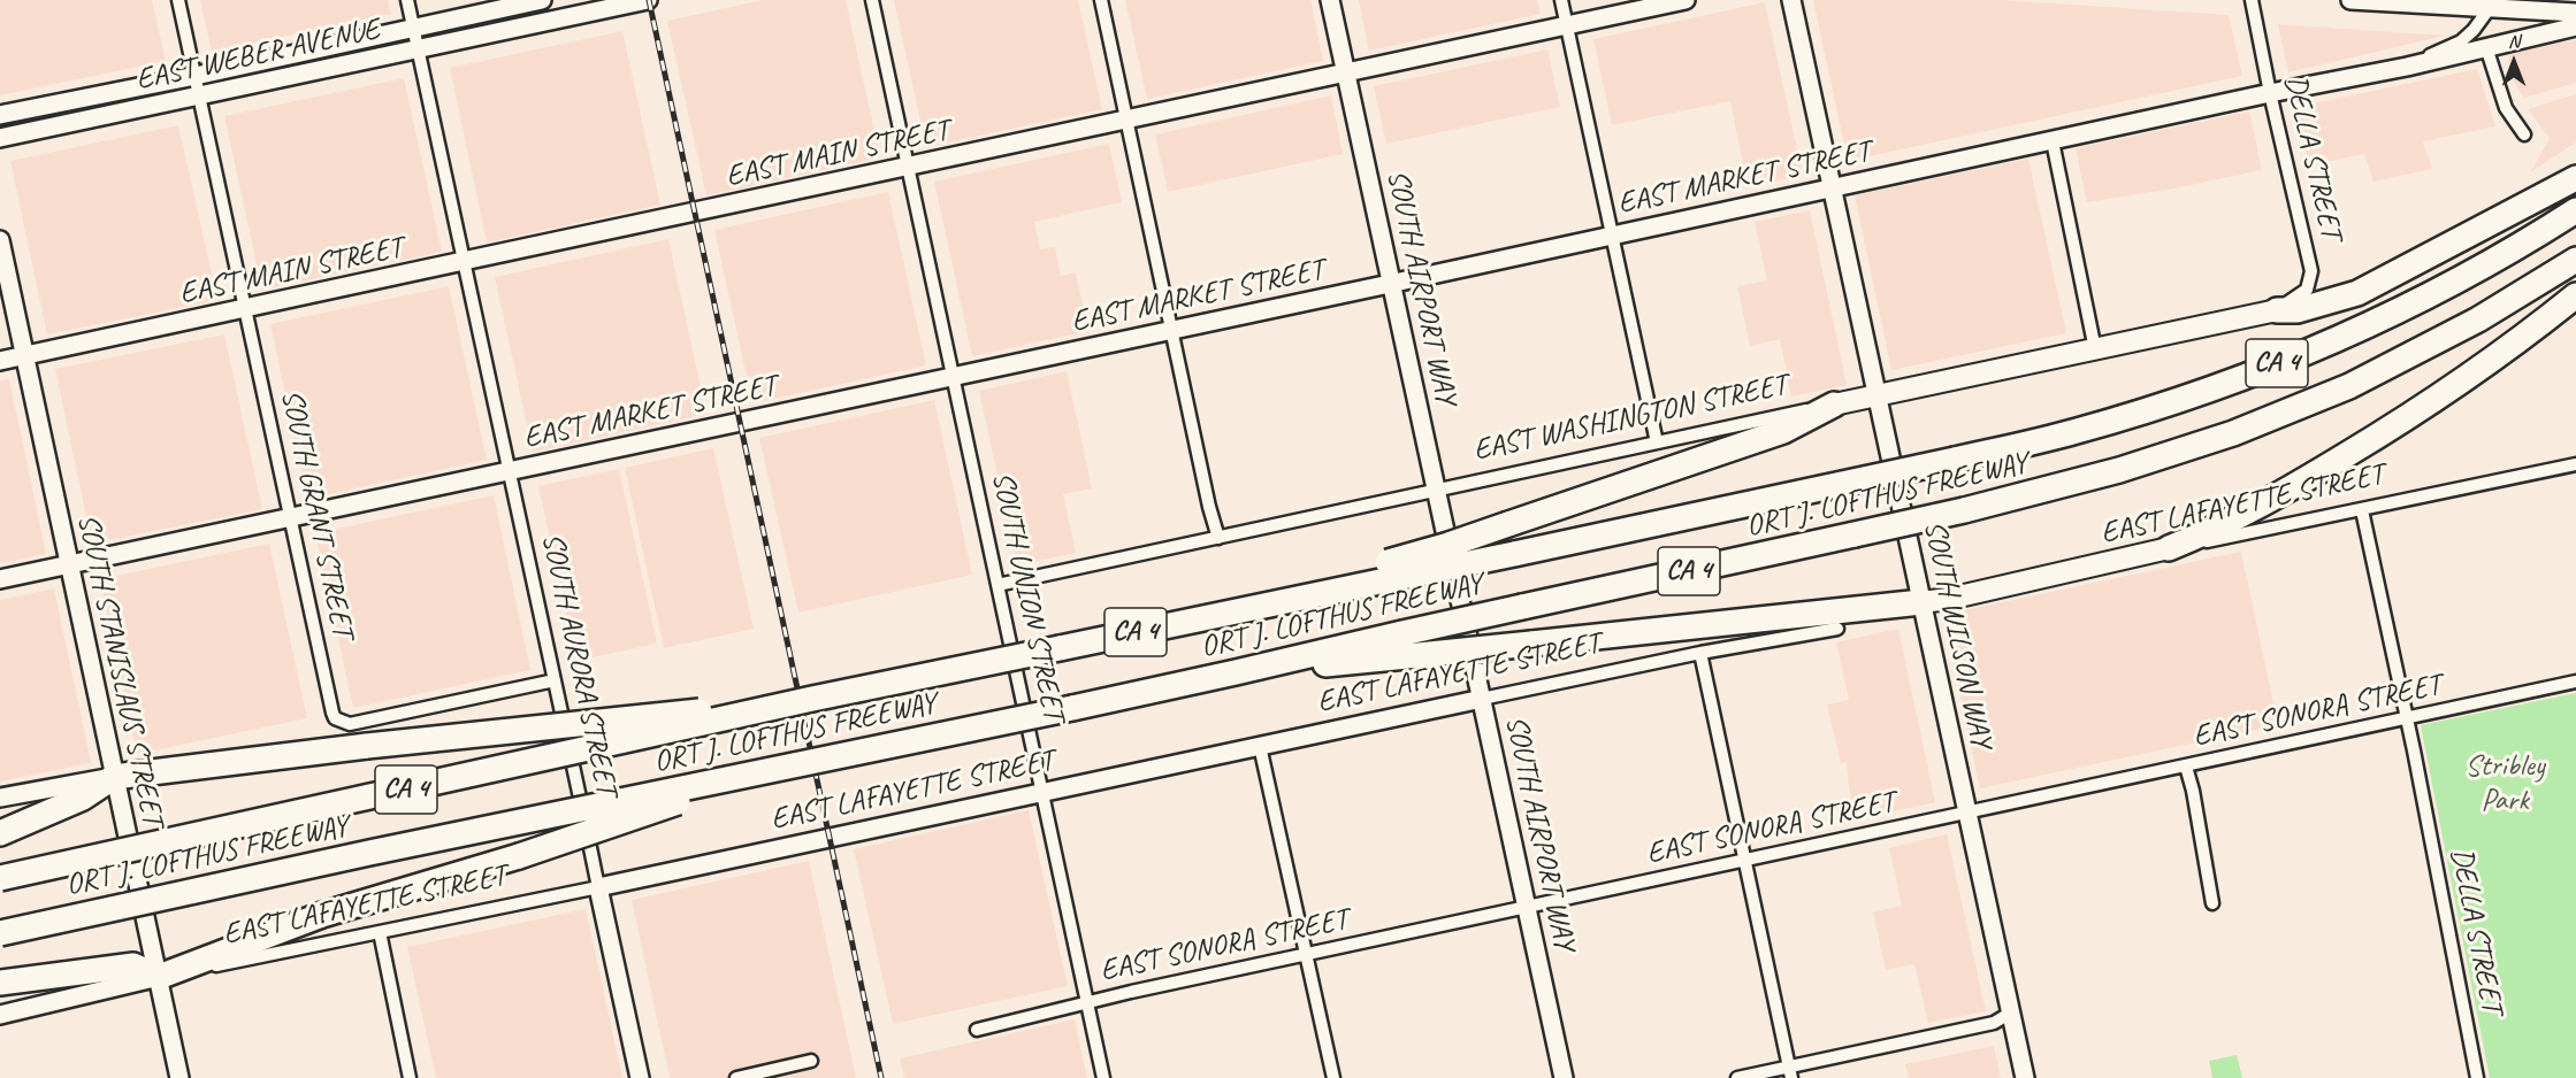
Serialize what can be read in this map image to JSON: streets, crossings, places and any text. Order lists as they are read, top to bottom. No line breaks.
{"streets":{"highway":["CA 4","ORT J. LOFTHUS FREEWAY"],"main road":["EAST WEBER AVENUE","EAST MAIN STREET","EAST MARKET STREET","SOUTH AIRPORT WAY","EAST WASHINGTON STREET","EAST LAFAYETTE STREET","SOUTH WILSON WAY","SOUTH AURORA STREET","SOUTH STANISLAUS STREET"],"street":["DELLA STREET","SOUTH GRANT STREET","SOUTH UNION STREET","EAST SONORA STREET"]},"crossings":[["EAST WEBER AVENUE","SOUTH GRANT STREET"],["EAST WEBER AVENUE","SOUTH AURORA STREET"],["EAST MAIN STREET","SOUTH AIRPORT WAY"],["EAST MAIN STREET","SOUTH GRANT STREET"],["EAST MAIN STREET","SOUTH UNION STREET"],["EAST MAIN STREET","SOUTH AURORA STREET"],["EAST MAIN STREET","SOUTH STANISLAUS STREET"],["DELLA STREET","EAST MARKET STREET"],["DELLA STREET","EAST WASHINGTON STREET"],["DELLA STREET","EAST LAFAYETTE STREET"],["DELLA STREET","EAST SONORA STREET"],["EAST MARKET STREET","SOUTH AIRPORT WAY"],["EAST MARKET STREET","SOUTH GRANT STREET"],["EAST MARKET STREET","SOUTH UNION STREET"],["EAST MARKET STREET","SOUTH WILSON WAY"],["EAST MARKET STREET","SOUTH AURORA STREET"],["EAST MARKET STREET","SOUTH STANISLAUS STREET"],["SOUTH AIRPORT WAY","EAST WASHINGTON STREET"],["SOUTH AIRPORT WAY","EAST LAFAYETTE STREET"],["SOUTH AIRPORT WAY","EAST SONORA STREET"],["EAST WASHINGTON STREET","SOUTH UNION STREET"],["EAST WASHINGTON STREET","SOUTH WILSON WAY"],["EAST LAFAYETTE STREET","SOUTH UNION STREET"],["EAST LAFAYETTE STREET","SOUTH WILSON WAY"],["EAST LAFAYETTE STREET","SOUTH AURORA STREET"],["EAST LAFAYETTE STREET","SOUTH STANISLAUS STREET"],["SOUTH GRANT STREET","SOUTH AURORA STREET"],["SOUTH UNION STREET","EAST SONORA STREET"],["SOUTH WILSON WAY","EAST SONORA STREET"]],"parks":["Stribley Park"],"north":"top"}
